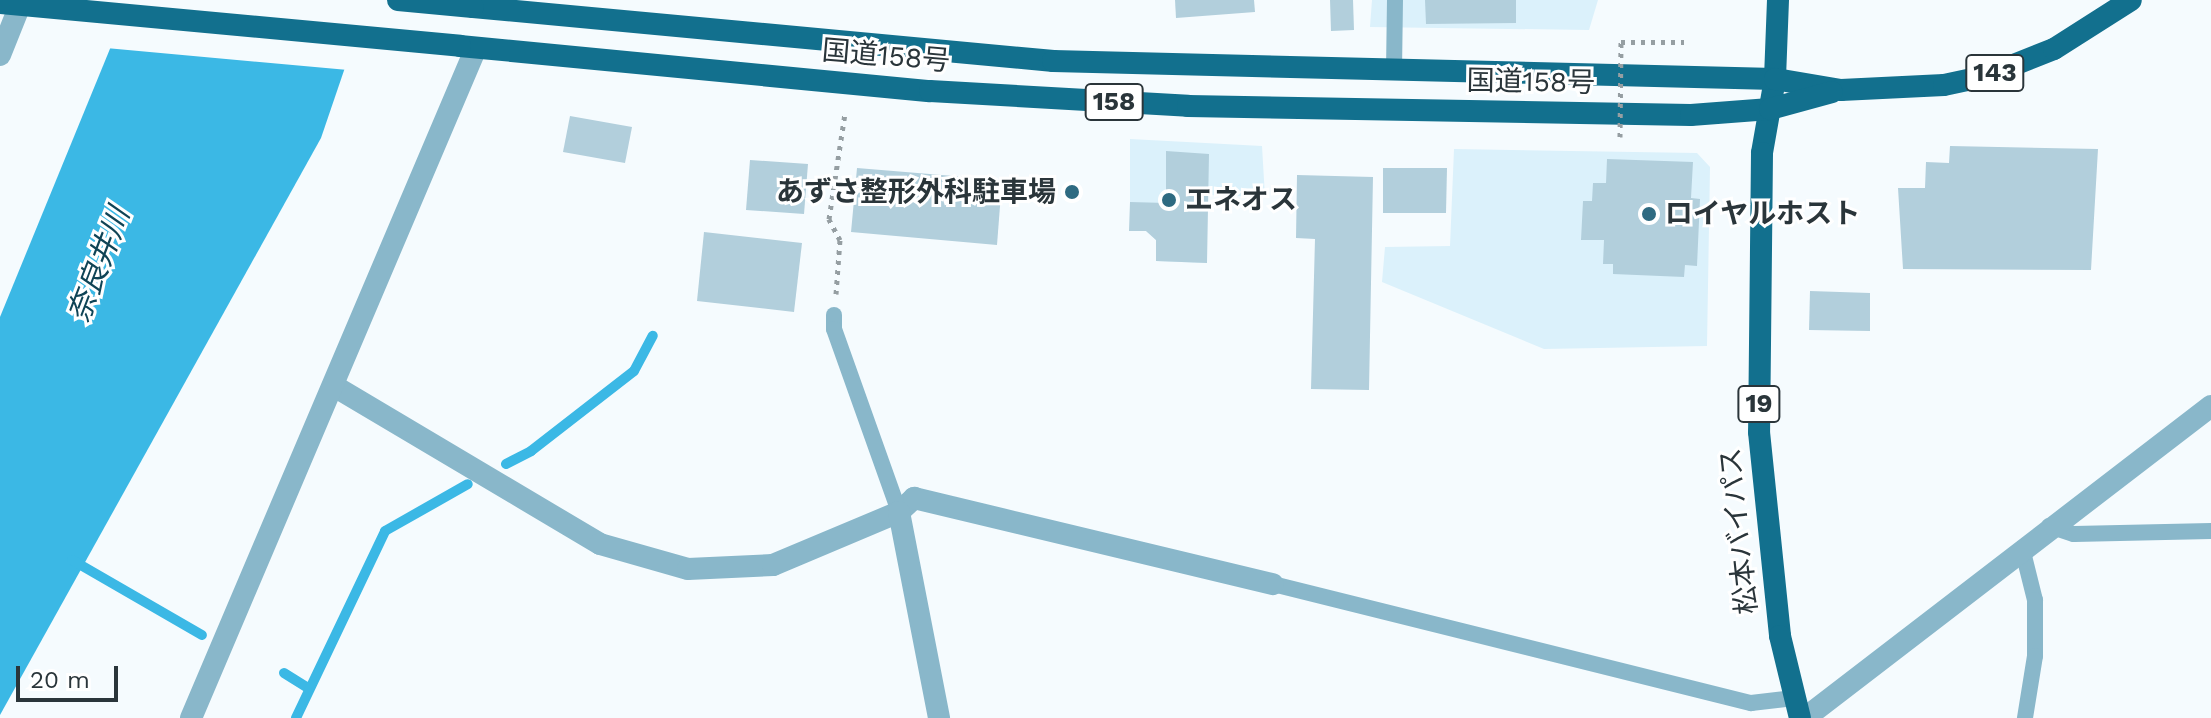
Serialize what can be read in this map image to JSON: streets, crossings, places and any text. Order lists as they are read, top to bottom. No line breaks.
{"streets":{"highway":["国道158号","143","158","19","松本バイパス"]},"crossings":[["国道158号","143"],["国道158号","松本バイパス"],["143","松本バイパス"]],"water":["奈良井川"],"places":["あずさ整形外科駐車場","エネオス","ロイヤルホスト"],"scale_bar":"20 m"}
